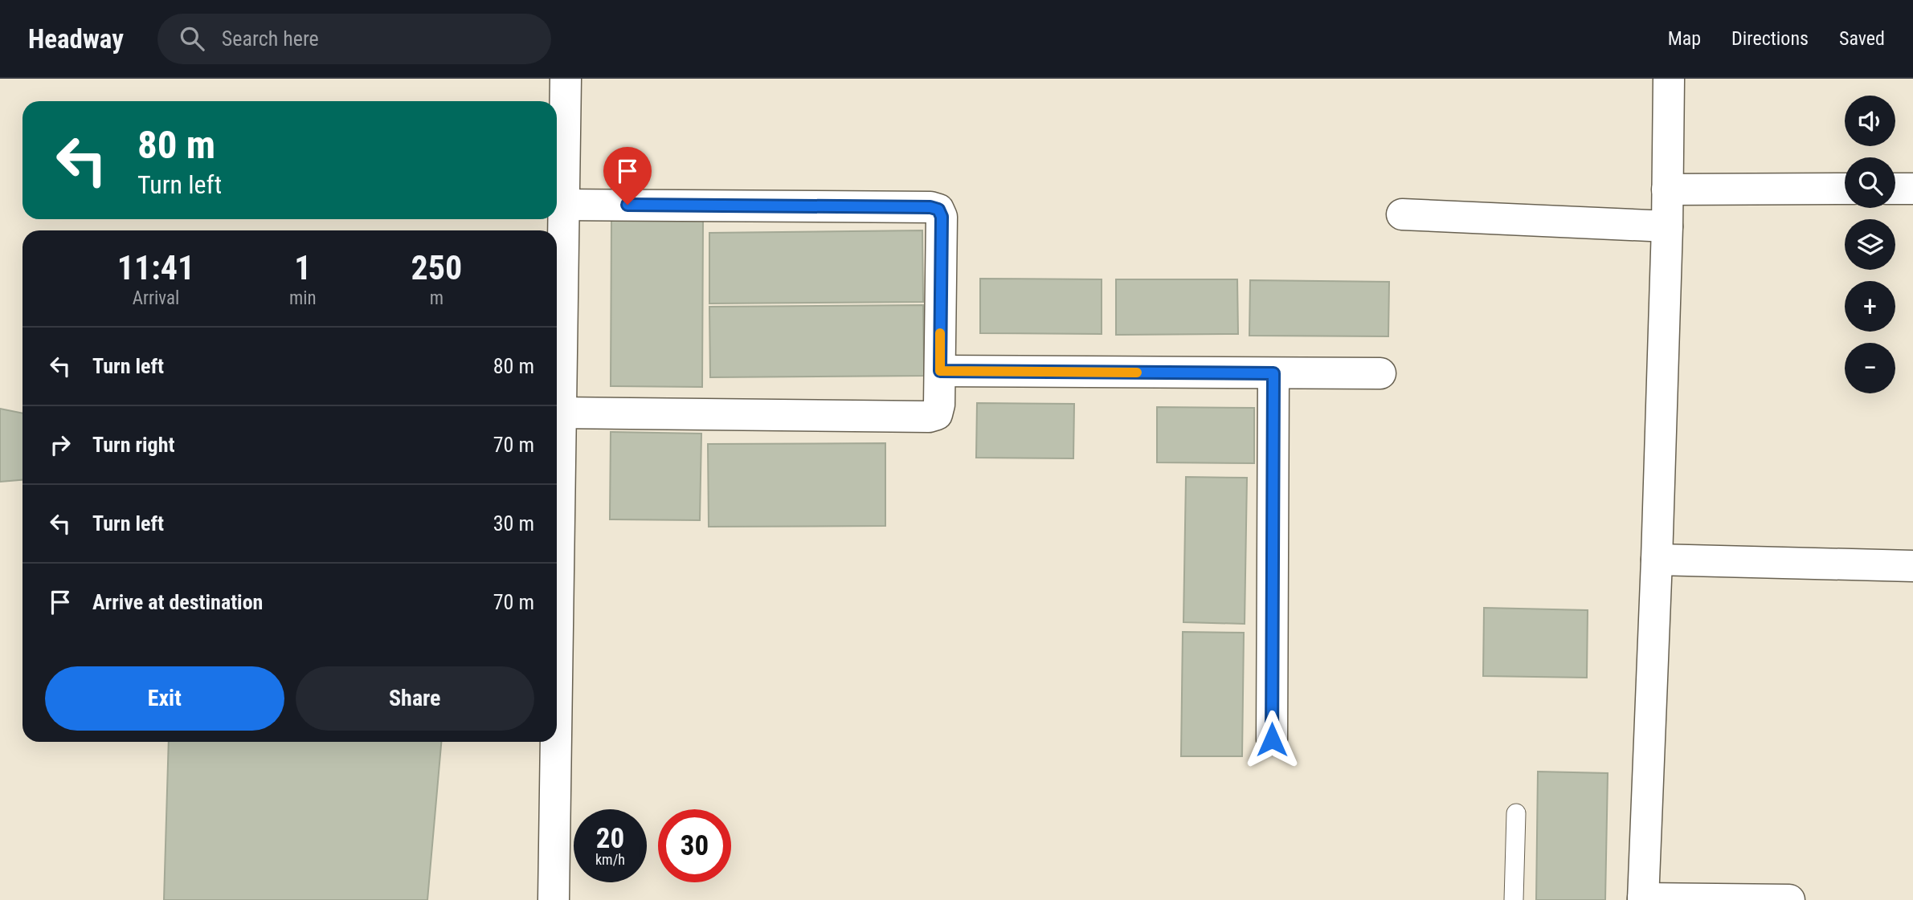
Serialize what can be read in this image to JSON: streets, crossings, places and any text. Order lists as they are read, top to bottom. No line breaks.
{"page":{"header":"Headway","search":"Search here","nav":["Map","Directions","Saved"],"map_buttons":["+","−"],"turn":["80 m","Turn left"],"eta":["11:41","Arrival","1","min","250","m"],"list":[{"name":"Turn left","value":"80 m"},{"name":"Turn right","value":"70 m"},{"name":"Turn left","value":"30 m"},{"name":"Arrive at destination","value":"70 m"}],"buttons":["Exit","Share"],"speed":"20 km/h","limit":"30"}}
